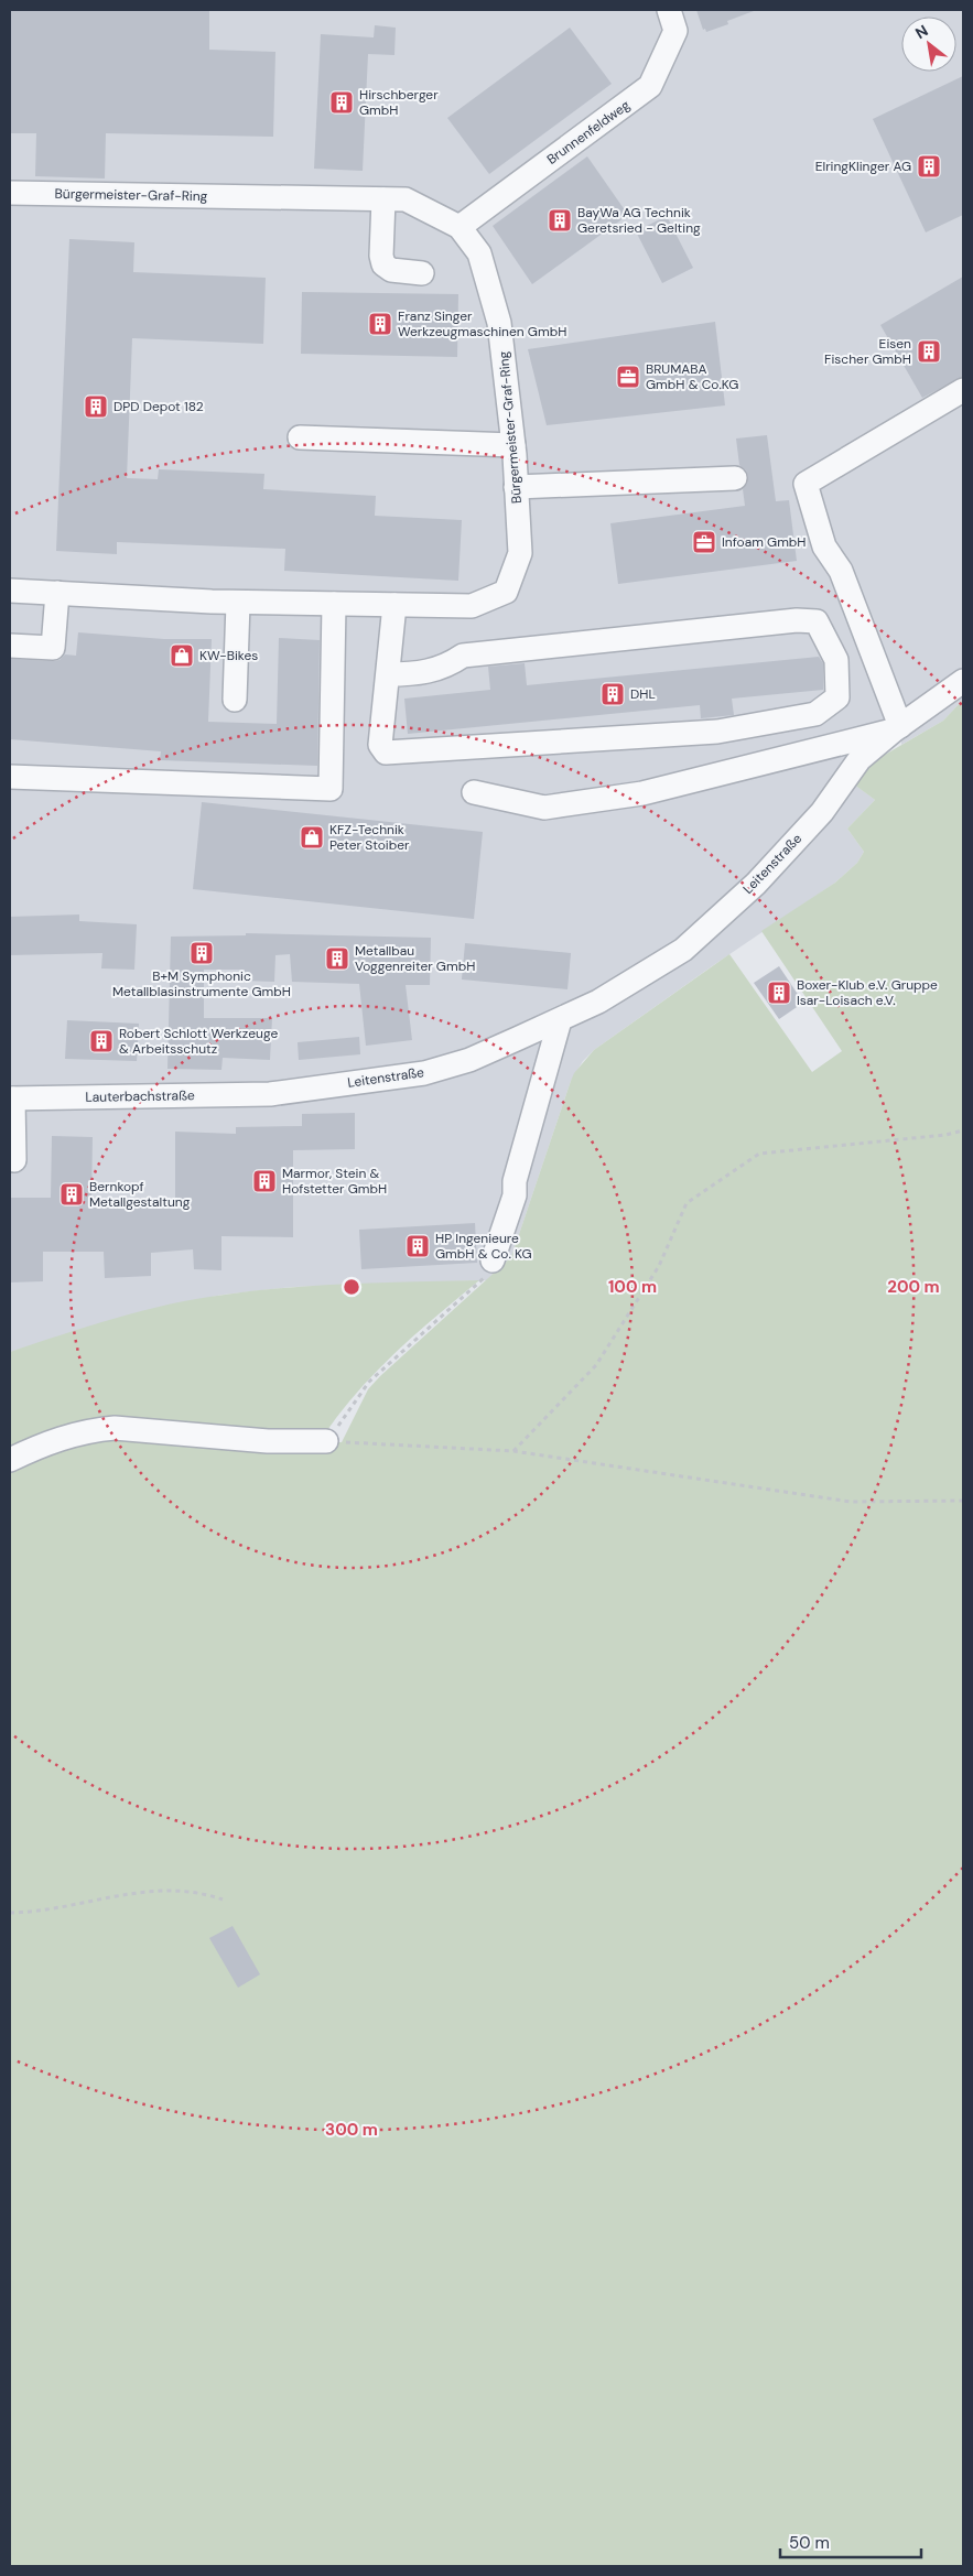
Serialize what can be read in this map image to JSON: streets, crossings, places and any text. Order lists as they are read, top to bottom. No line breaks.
{"streets":{"street":["Brunnenfeldweg","Bürgermeister-Graf-Ring","Leitenstraße","Lauterbachstraße"]},"crossings":[["Brunnenfeldweg","Bürgermeister-Graf-Ring"],["Leitenstraße","Lauterbachstraße"]],"places":{"building":["Hirschberger GmbH","ElringKlinger AG","BayWa AG Technik Geretsried - Gelting","Franz Singer Werkzeugmaschinen GmbH","Eisen Fischer GmbH","DPD Depot 182","DHL","B+M Symphonic Metallblasinstrumente GmbH","Metallbau Voggenreiter GmbH","Boxer-Klub e.V. Gruppe Isar-Loisach e.V.","Robert Schlott Werkzeuge & Arbeitsschutz","Marmor, Stein & Hofstetter GmbH","Bernkopf Metallgestaltung","HP Ingenieure GmbH & Co. KG"],"office":["BRUMABA GmbH & Co.KG","Infoam GmbH"],"shop":["KW-Bikes","KFZ-Technik Peter Stoiber"]},"scale_bar":"50 m","north":"top left","rings":["100 m","200 m","300 m"]}
